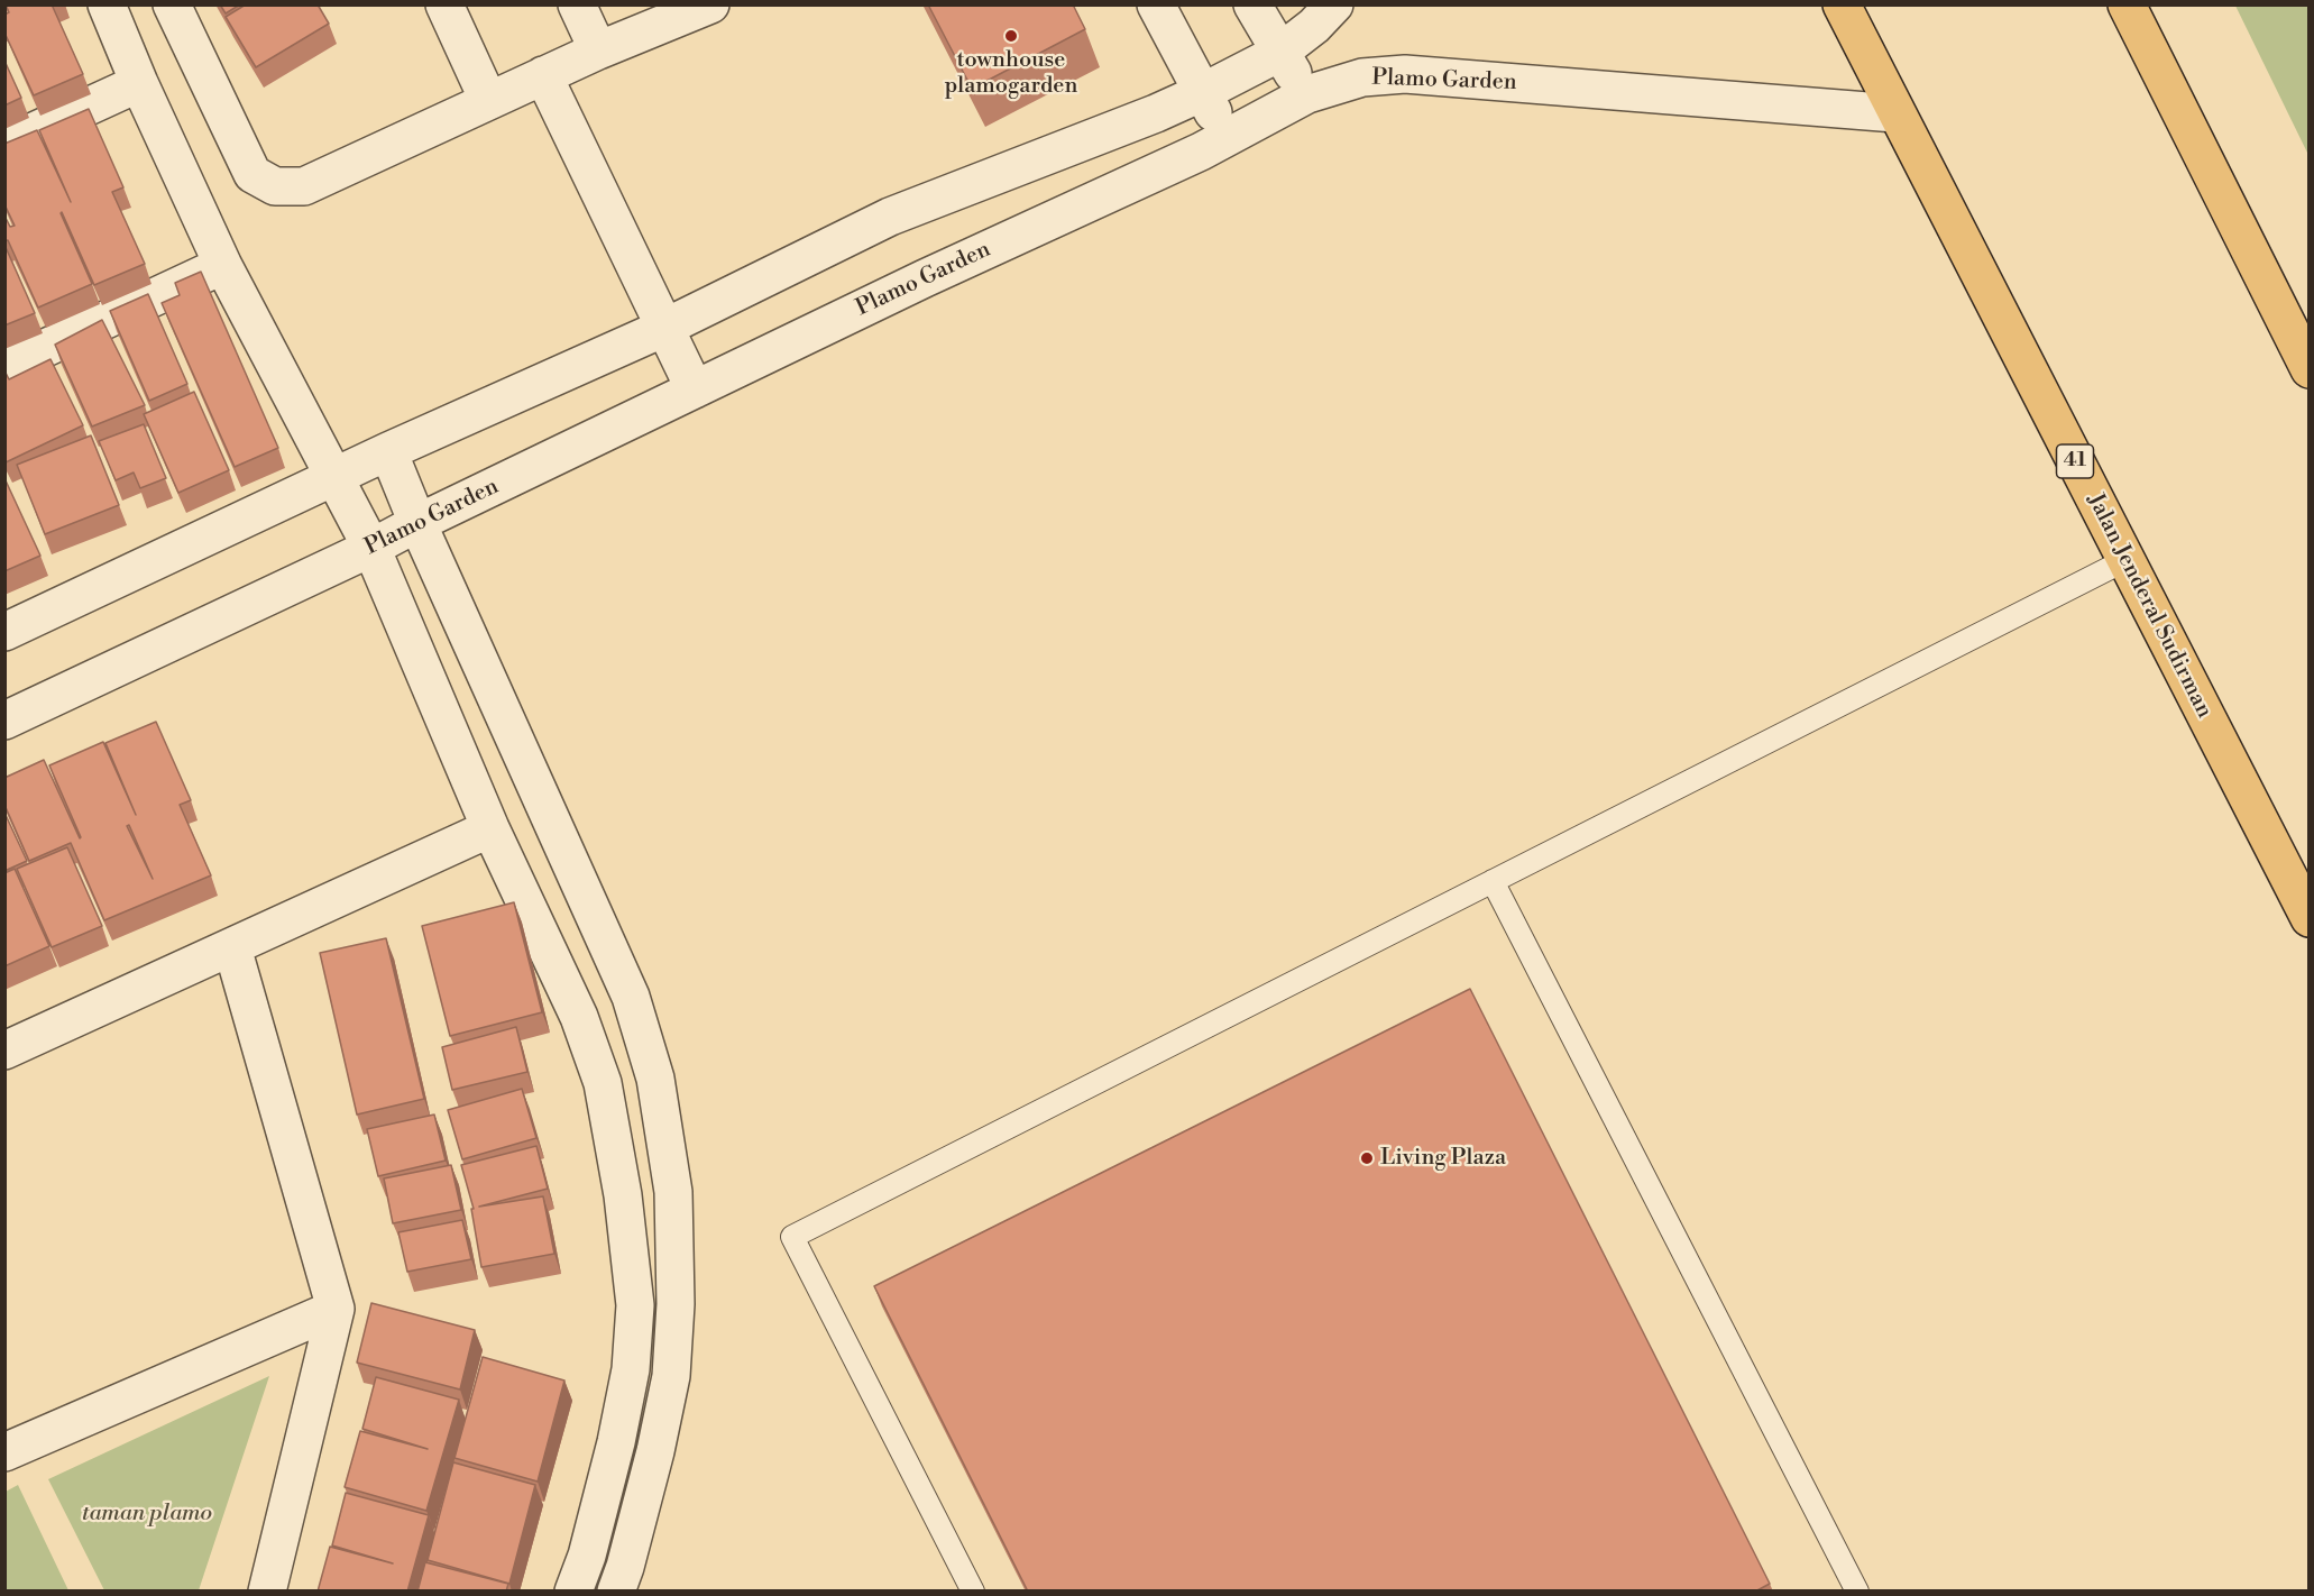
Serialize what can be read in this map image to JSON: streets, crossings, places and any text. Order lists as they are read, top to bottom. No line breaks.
{"streets":{"highway":["41","Jalan Jenderal Sudirman"],"street":["Plamo Garden"]},"crossings":[["Plamo Garden","Jalan Jenderal Sudirman"]],"parks":["taman plamo"],"places":["townhouse plamogarden","Living Plaza"]}
